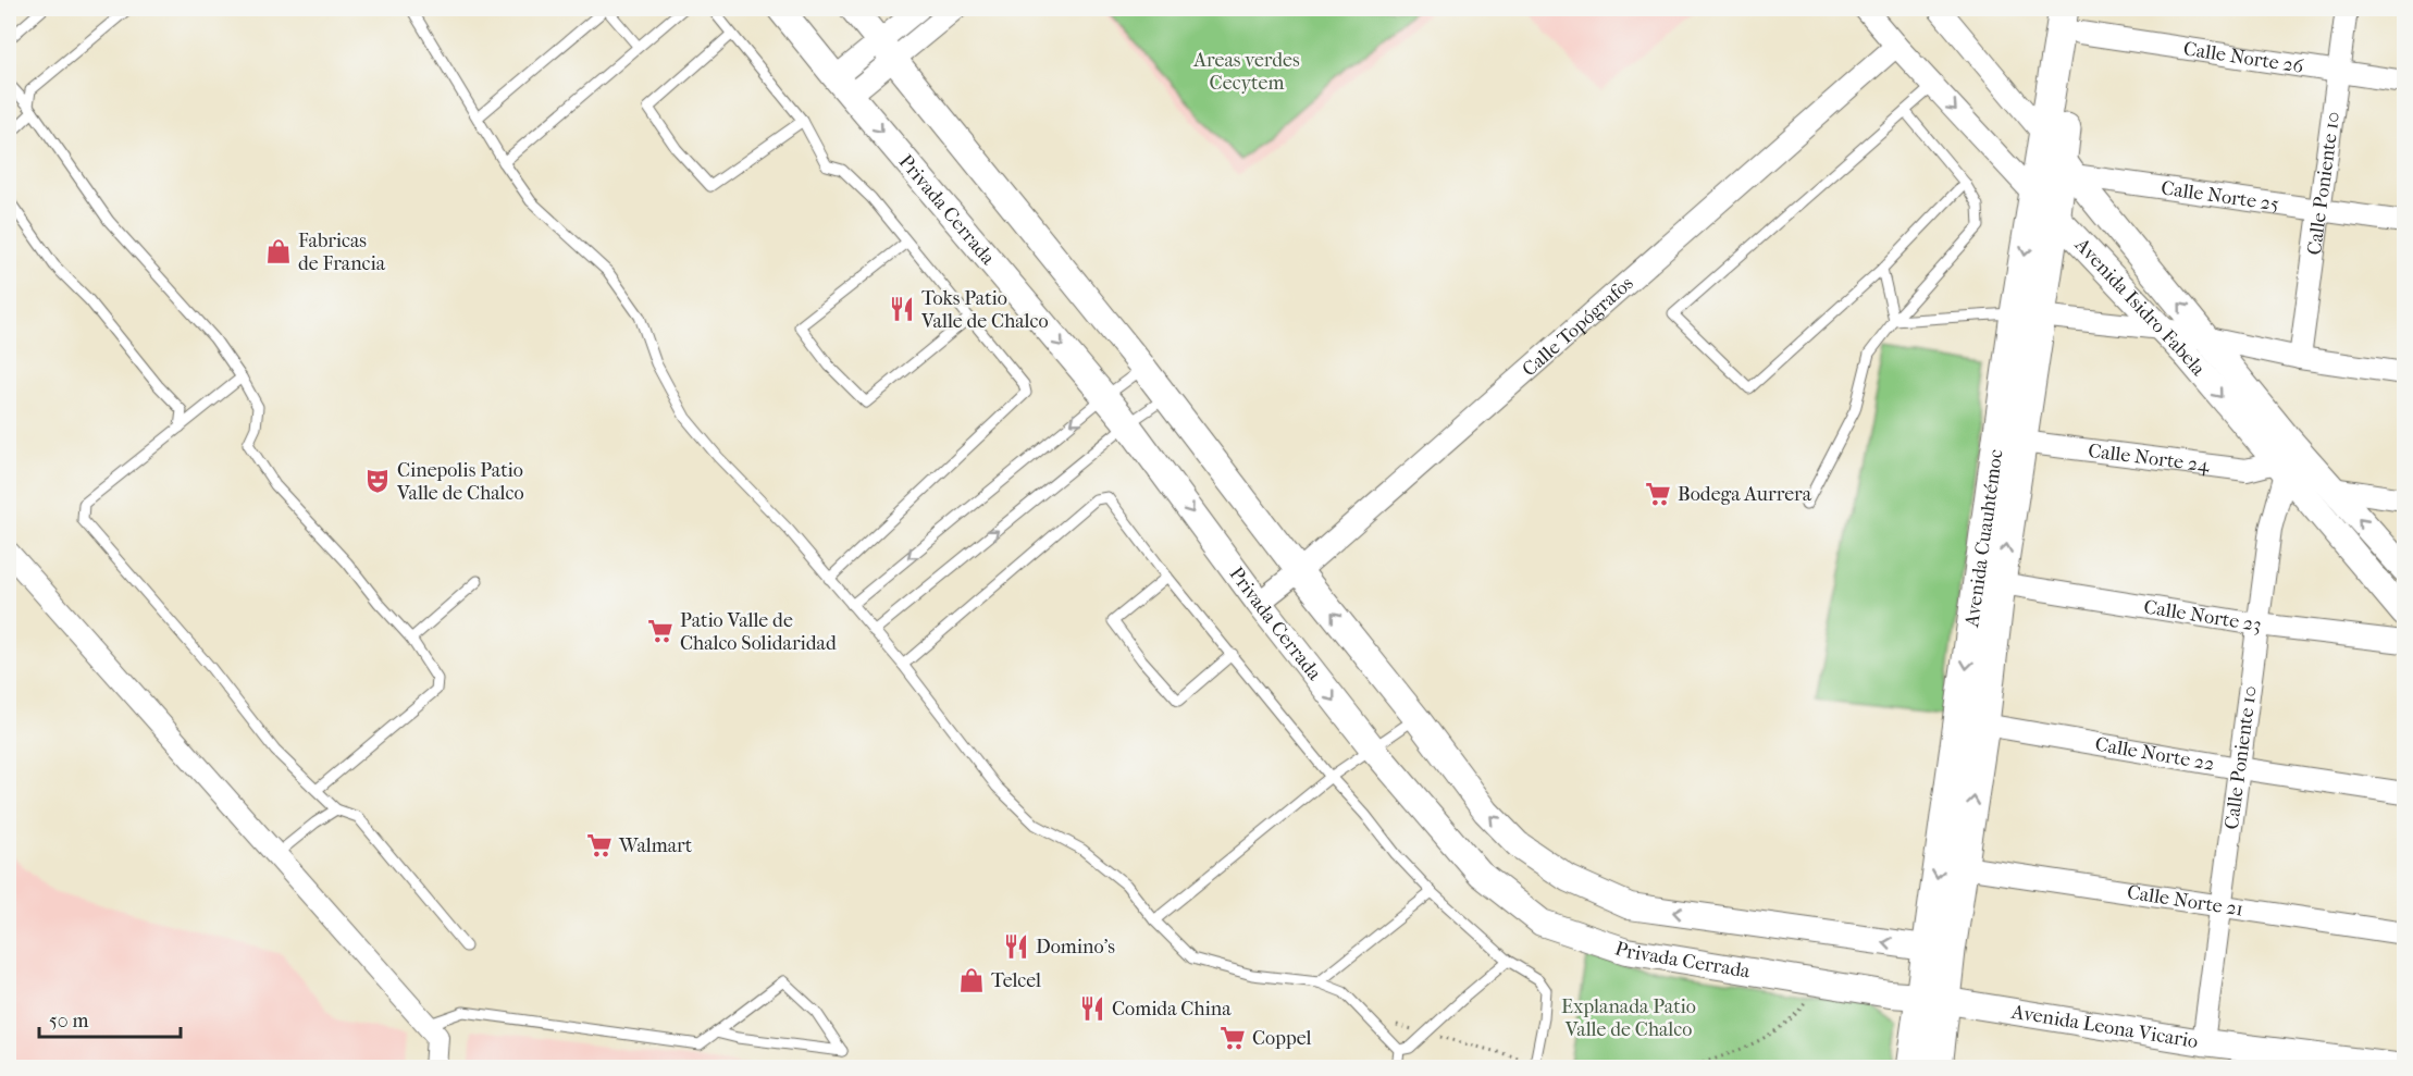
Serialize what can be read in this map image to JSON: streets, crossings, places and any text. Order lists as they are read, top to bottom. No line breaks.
{"streets":{"main road":["Avenida Cuauhtémoc"],"street":["Calle Norte 26","Calle Poniente 10","Calle Norte 25","Privada Cerrada","Avenida Isidro Fabela","Calle Topógrafos","Calle Norte 24","Calle Norte 23","Calle Norte 22","Calle Norte 21","Avenida Leona Vicario"]},"crossings":[["Calle Norte 26","Calle Poniente 10"],["Calle Norte 26","Avenida Cuauhtémoc"],["Calle Poniente 10","Calle Norte 25"],["Calle Poniente 10","Avenida Isidro Fabela"],["Calle Poniente 10","Calle Norte 24"],["Calle Poniente 10","Calle Norte 23"],["Calle Poniente 10","Calle Norte 22"],["Calle Poniente 10","Calle Norte 21"],["Calle Poniente 10","Avenida Leona Vicario"],["Calle Norte 25","Avenida Isidro Fabela"],["Calle Norte 25","Avenida Cuauhtémoc"],["Privada Cerrada","Calle Topógrafos"],["Privada Cerrada","Avenida Cuauhtémoc"],["Privada Cerrada","Avenida Leona Vicario"],["Avenida Isidro Fabela","Calle Topógrafos"],["Avenida Isidro Fabela","Calle Norte 24"],["Avenida Isidro Fabela","Avenida Cuauhtémoc"],["Calle Norte 24","Avenida Cuauhtémoc"],["Avenida Cuauhtémoc","Calle Norte 23"],["Avenida Cuauhtémoc","Calle Norte 22"],["Avenida Cuauhtémoc","Calle Norte 21"],["Avenida Cuauhtémoc","Avenida Leona Vicario"]],"parks":["Areas verdes Cecytem","Explanada Patio Valle de Chalco"],"places":{"shop":["Fabricas de Francia","Telcel"],"restaurant":["Toks Patio Valle de Chalco","Domino's","Comida China"],"theatre":["Cinepolis Patio Valle de Chalco"],"supermarket":["Bodega Aurrera","Patio Valle de Chalco Solidaridad","Walmart","Coppel"]},"scale_bar":"50 m"}
